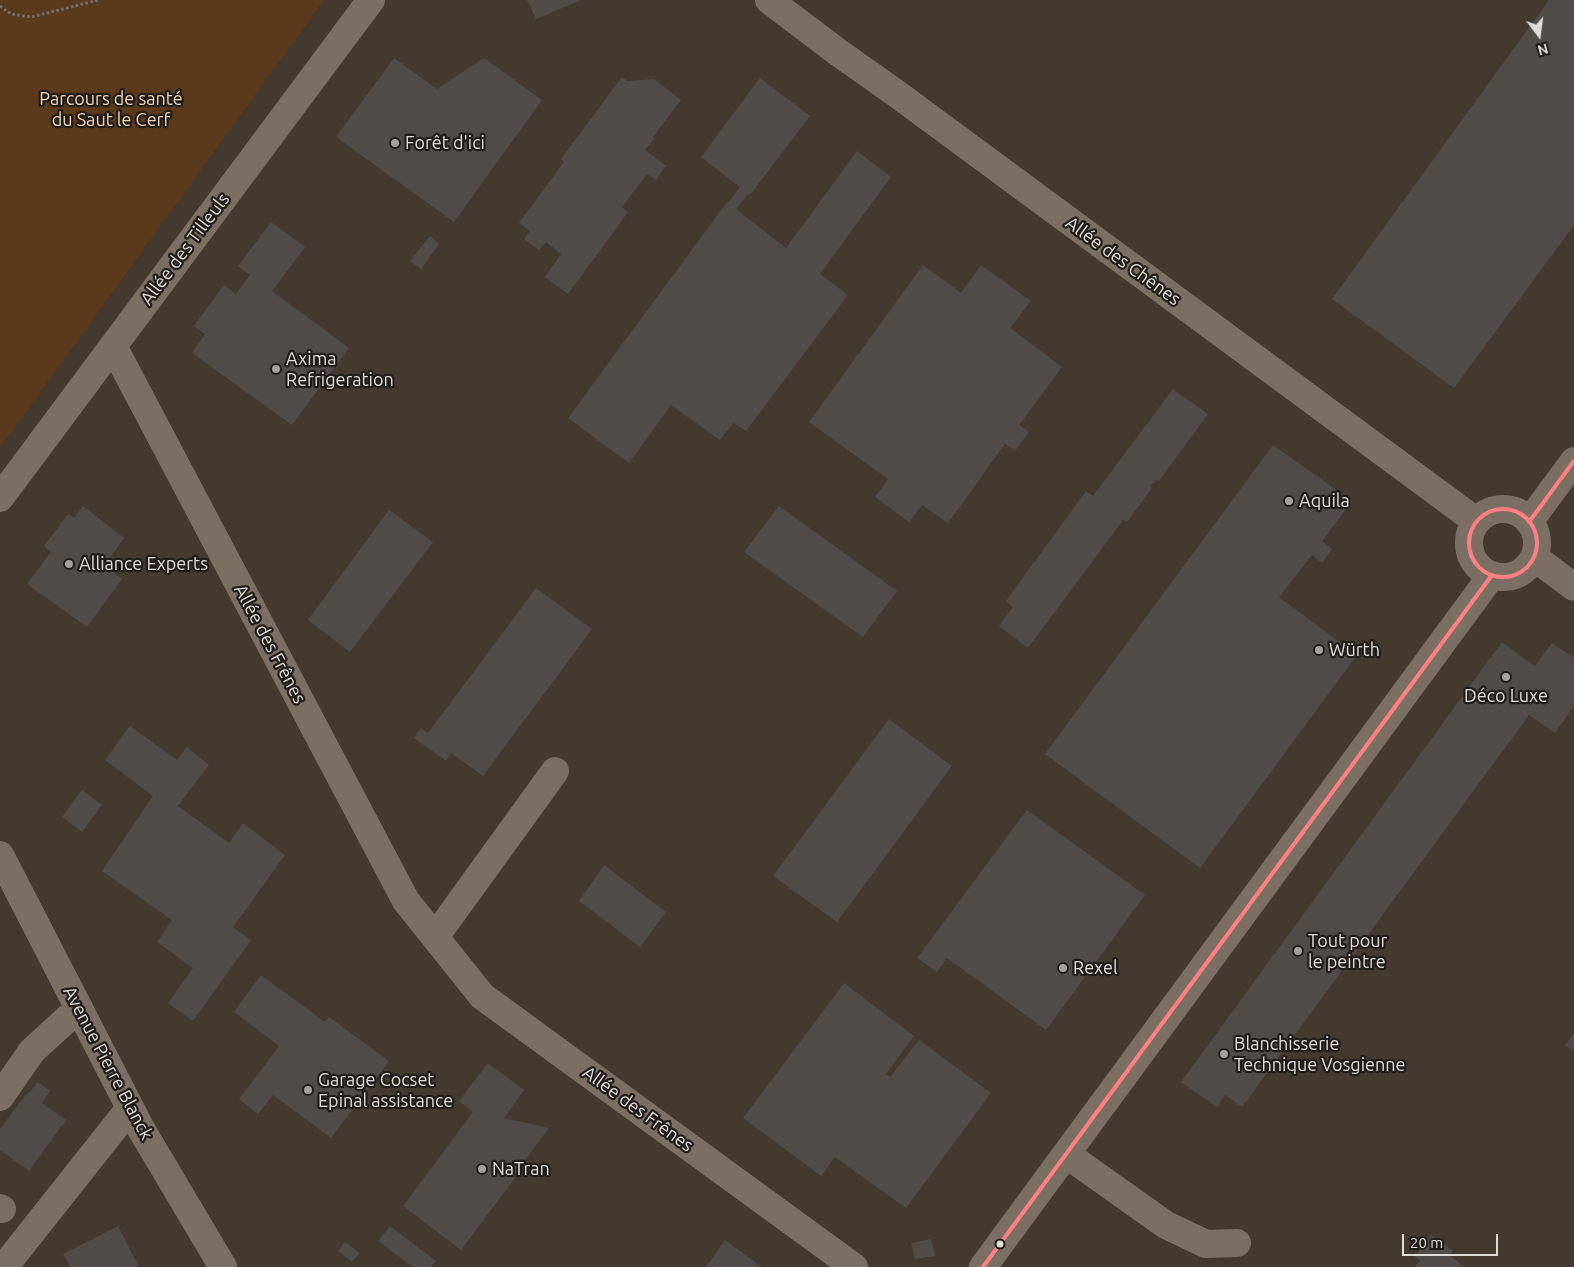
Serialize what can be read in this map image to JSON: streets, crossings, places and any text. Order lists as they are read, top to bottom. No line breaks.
{"streets":{"street":["Allée des Tilleuls","Allée des Chênes","Allée des Frênes","Avenue Pierre Blanck"]},"crossings":[["Allée des Tilleuls","Allée des Frênes"]],"parks":["Parcours de santé du Saut le Cerf"],"places":["Forêt d'ici","Axima Refrigeration","Aquila","Alliance Experts","Würth","Déco Luxe","Tout pour le peintre","Rexel","Blanchisserie Technique Vosgienne","Garage Cocset Epinal assistance","NaTran"],"scale_bar":"20 m","north":"bottom"}
